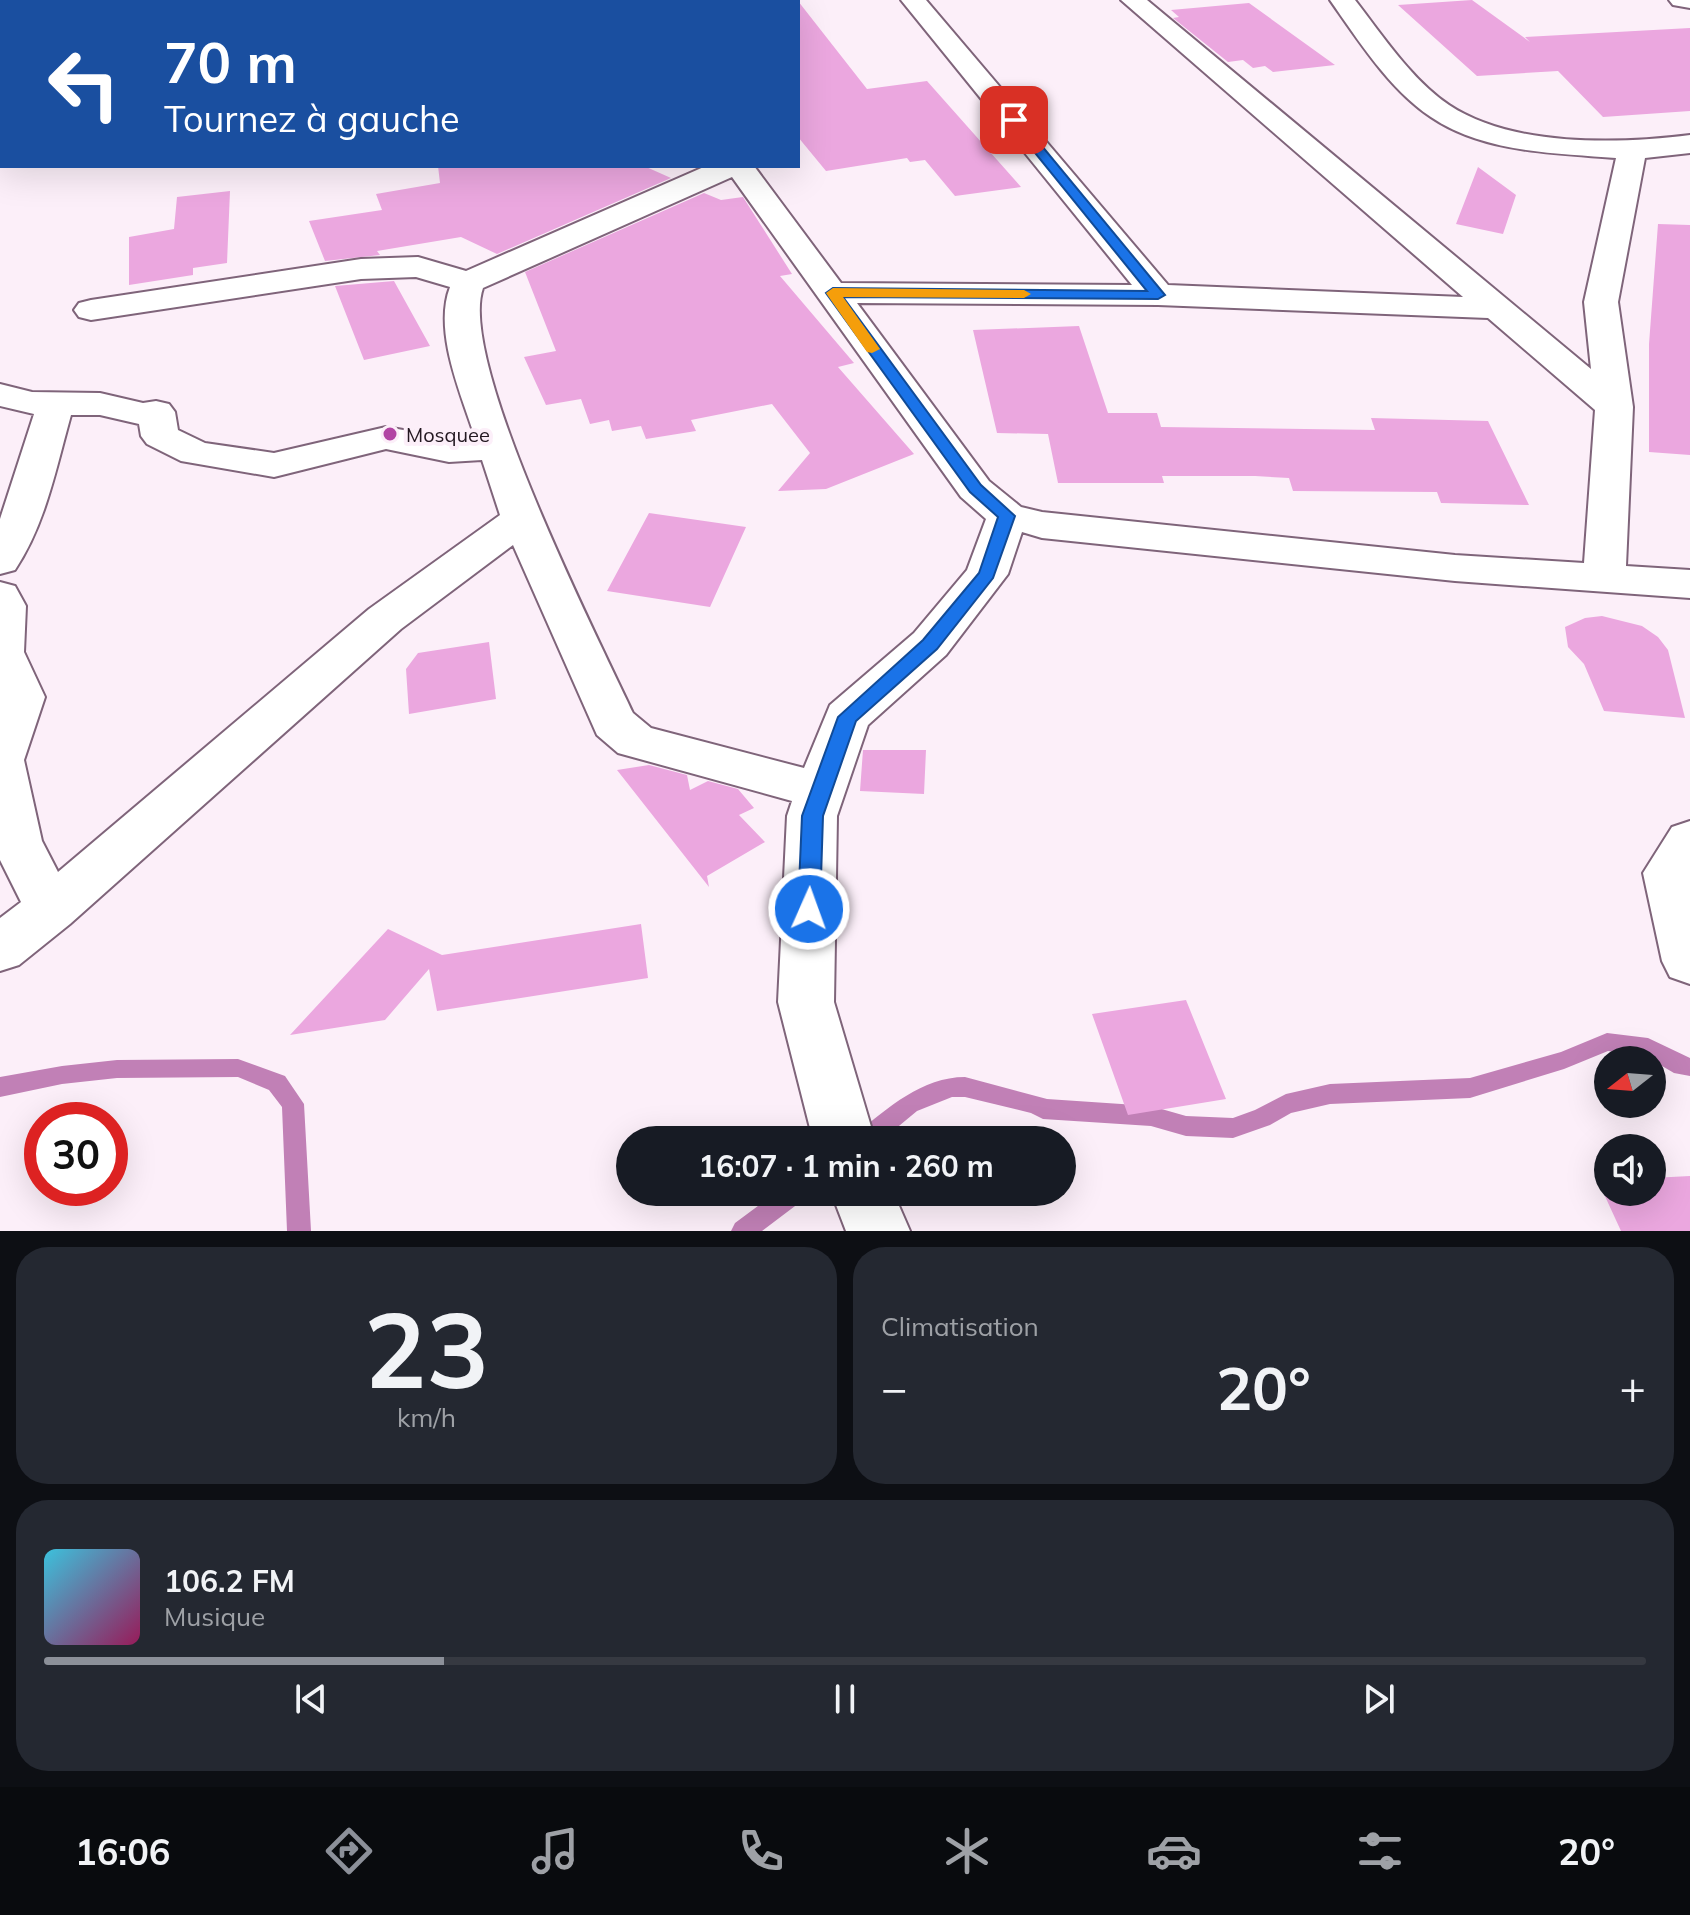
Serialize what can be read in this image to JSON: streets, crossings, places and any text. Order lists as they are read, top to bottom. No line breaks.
{"places":["Mosquee"],"north":"left","page":{"turn":["70 m","Tournez à gauche"],"limit":"30","trip":"16:07 · 1 min · 260 m","tile":[["23","km/h"],"Climatisation"],"heat":["−","20°","+"],"song":["106.2 FM","Musique"],"tabs":["16:06","20°"]}}
